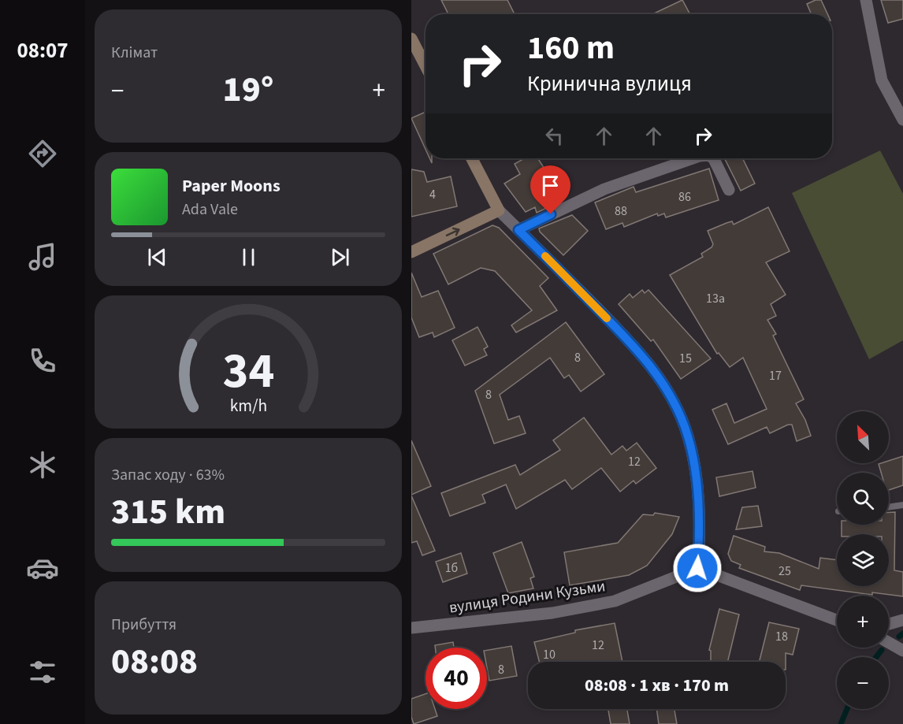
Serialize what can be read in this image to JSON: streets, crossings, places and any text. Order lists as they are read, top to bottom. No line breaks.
{"streets":{"street":["вулиця Родини Кузьми"]},"house_numbers":["4","86","88","13а","8","15","17","8","12","1б","25","18","12","10","8"],"north":"top left","page":{"tabs":"08:07","tile":["Клімат",["Запас ходу · 63%","315 km"],["Прибуття","08:08"]],"turn":["160 m","Кринична вулиця"],"heat":["−","19°","+"],"song":["Paper Moons","Ada Vale"],"map_buttons":["+","−"],"limit":"40","trip":"08:08 · 1 хв · 170 m","gauge":["34","km/h"]}}
